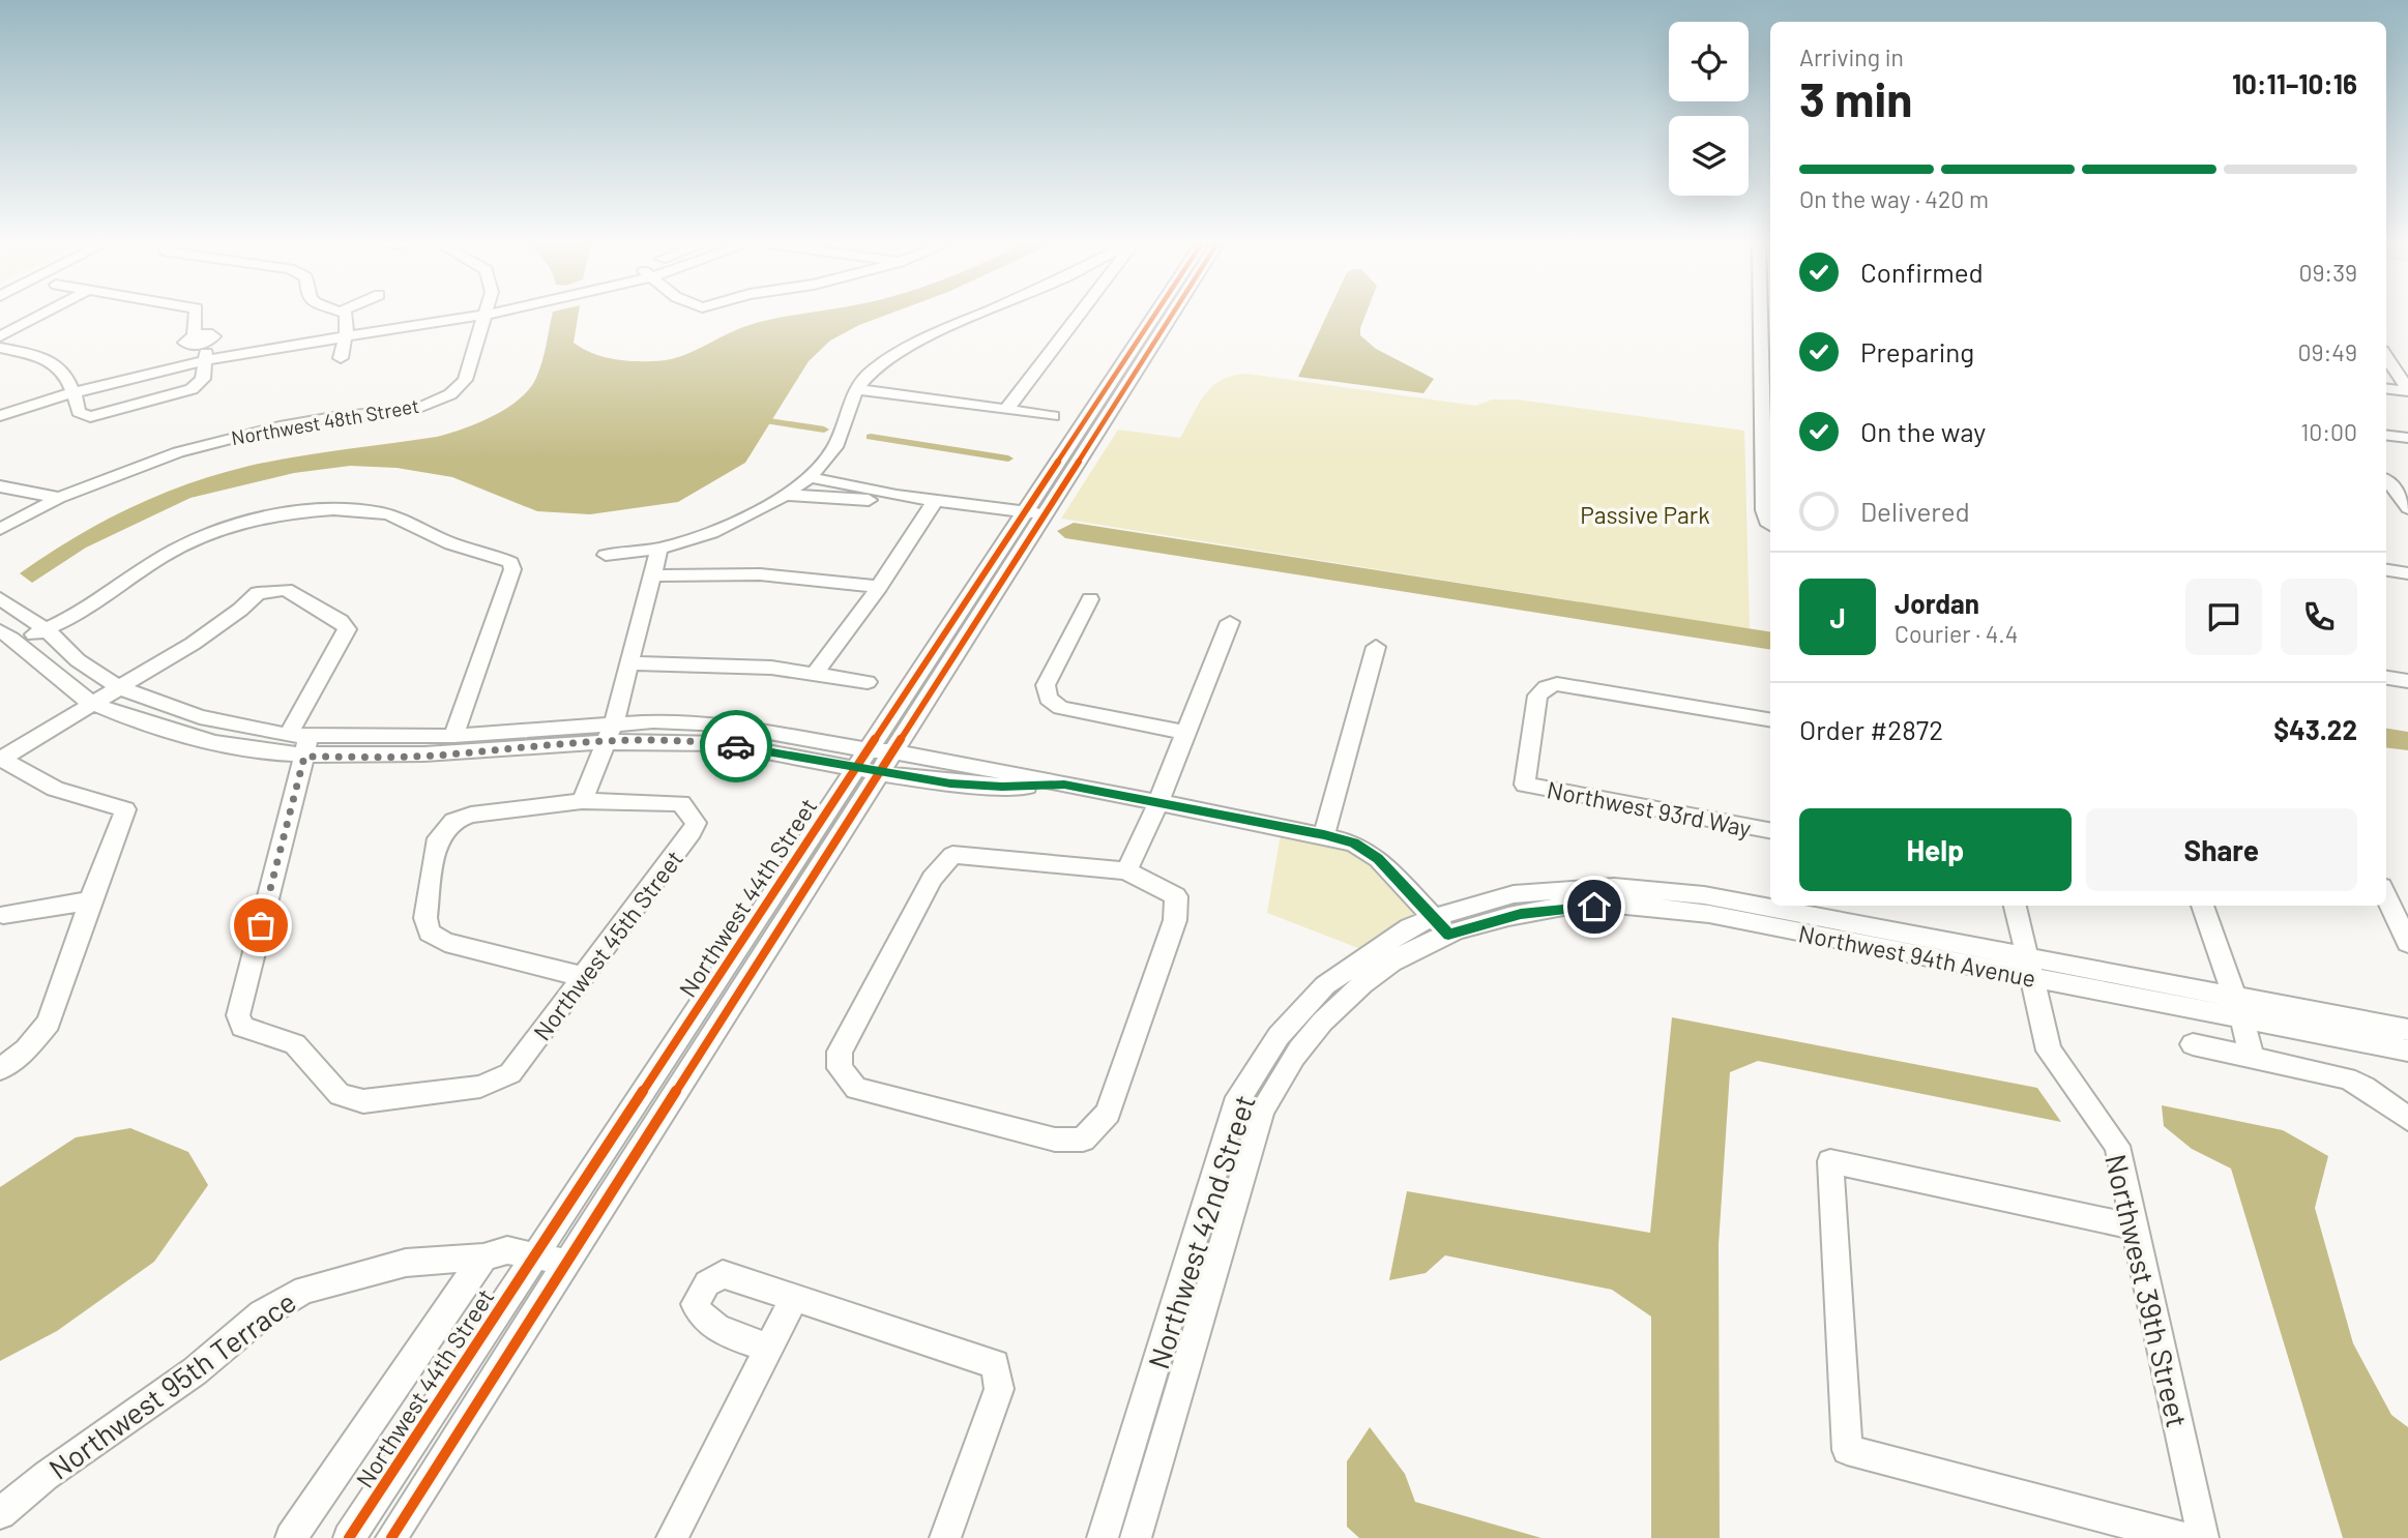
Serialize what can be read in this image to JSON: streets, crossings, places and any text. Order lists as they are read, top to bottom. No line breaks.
{"streets":{"street":["Northwest 48th Street","Northwest 93rd Way","Northwest 44th Street","Northwest 45th Street","Northwest 94th Avenue","Northwest 42nd Street","Northwest 39th Street","Northwest 95th Terrace"]},"crossings":[["Northwest 44th Street","Northwest 95th Terrace"],["Northwest 94th Avenue","Northwest 42nd Street"],["Northwest 94th Avenue","Northwest 39th Street"]],"parks":["Passive Park"],"page":{"heading":["3 min","Arriving in","10:11–10:16"],"panel":["Jordan","Courier · 4.4","Order #2872","$43.22"],"bar":"On the way · 420 m","list":[["Confirmed","09:39"],["Preparing","09:49"],["On the way","10:00"],"Delivered"],"round":"J","buttons":["Help","Share"]}}
